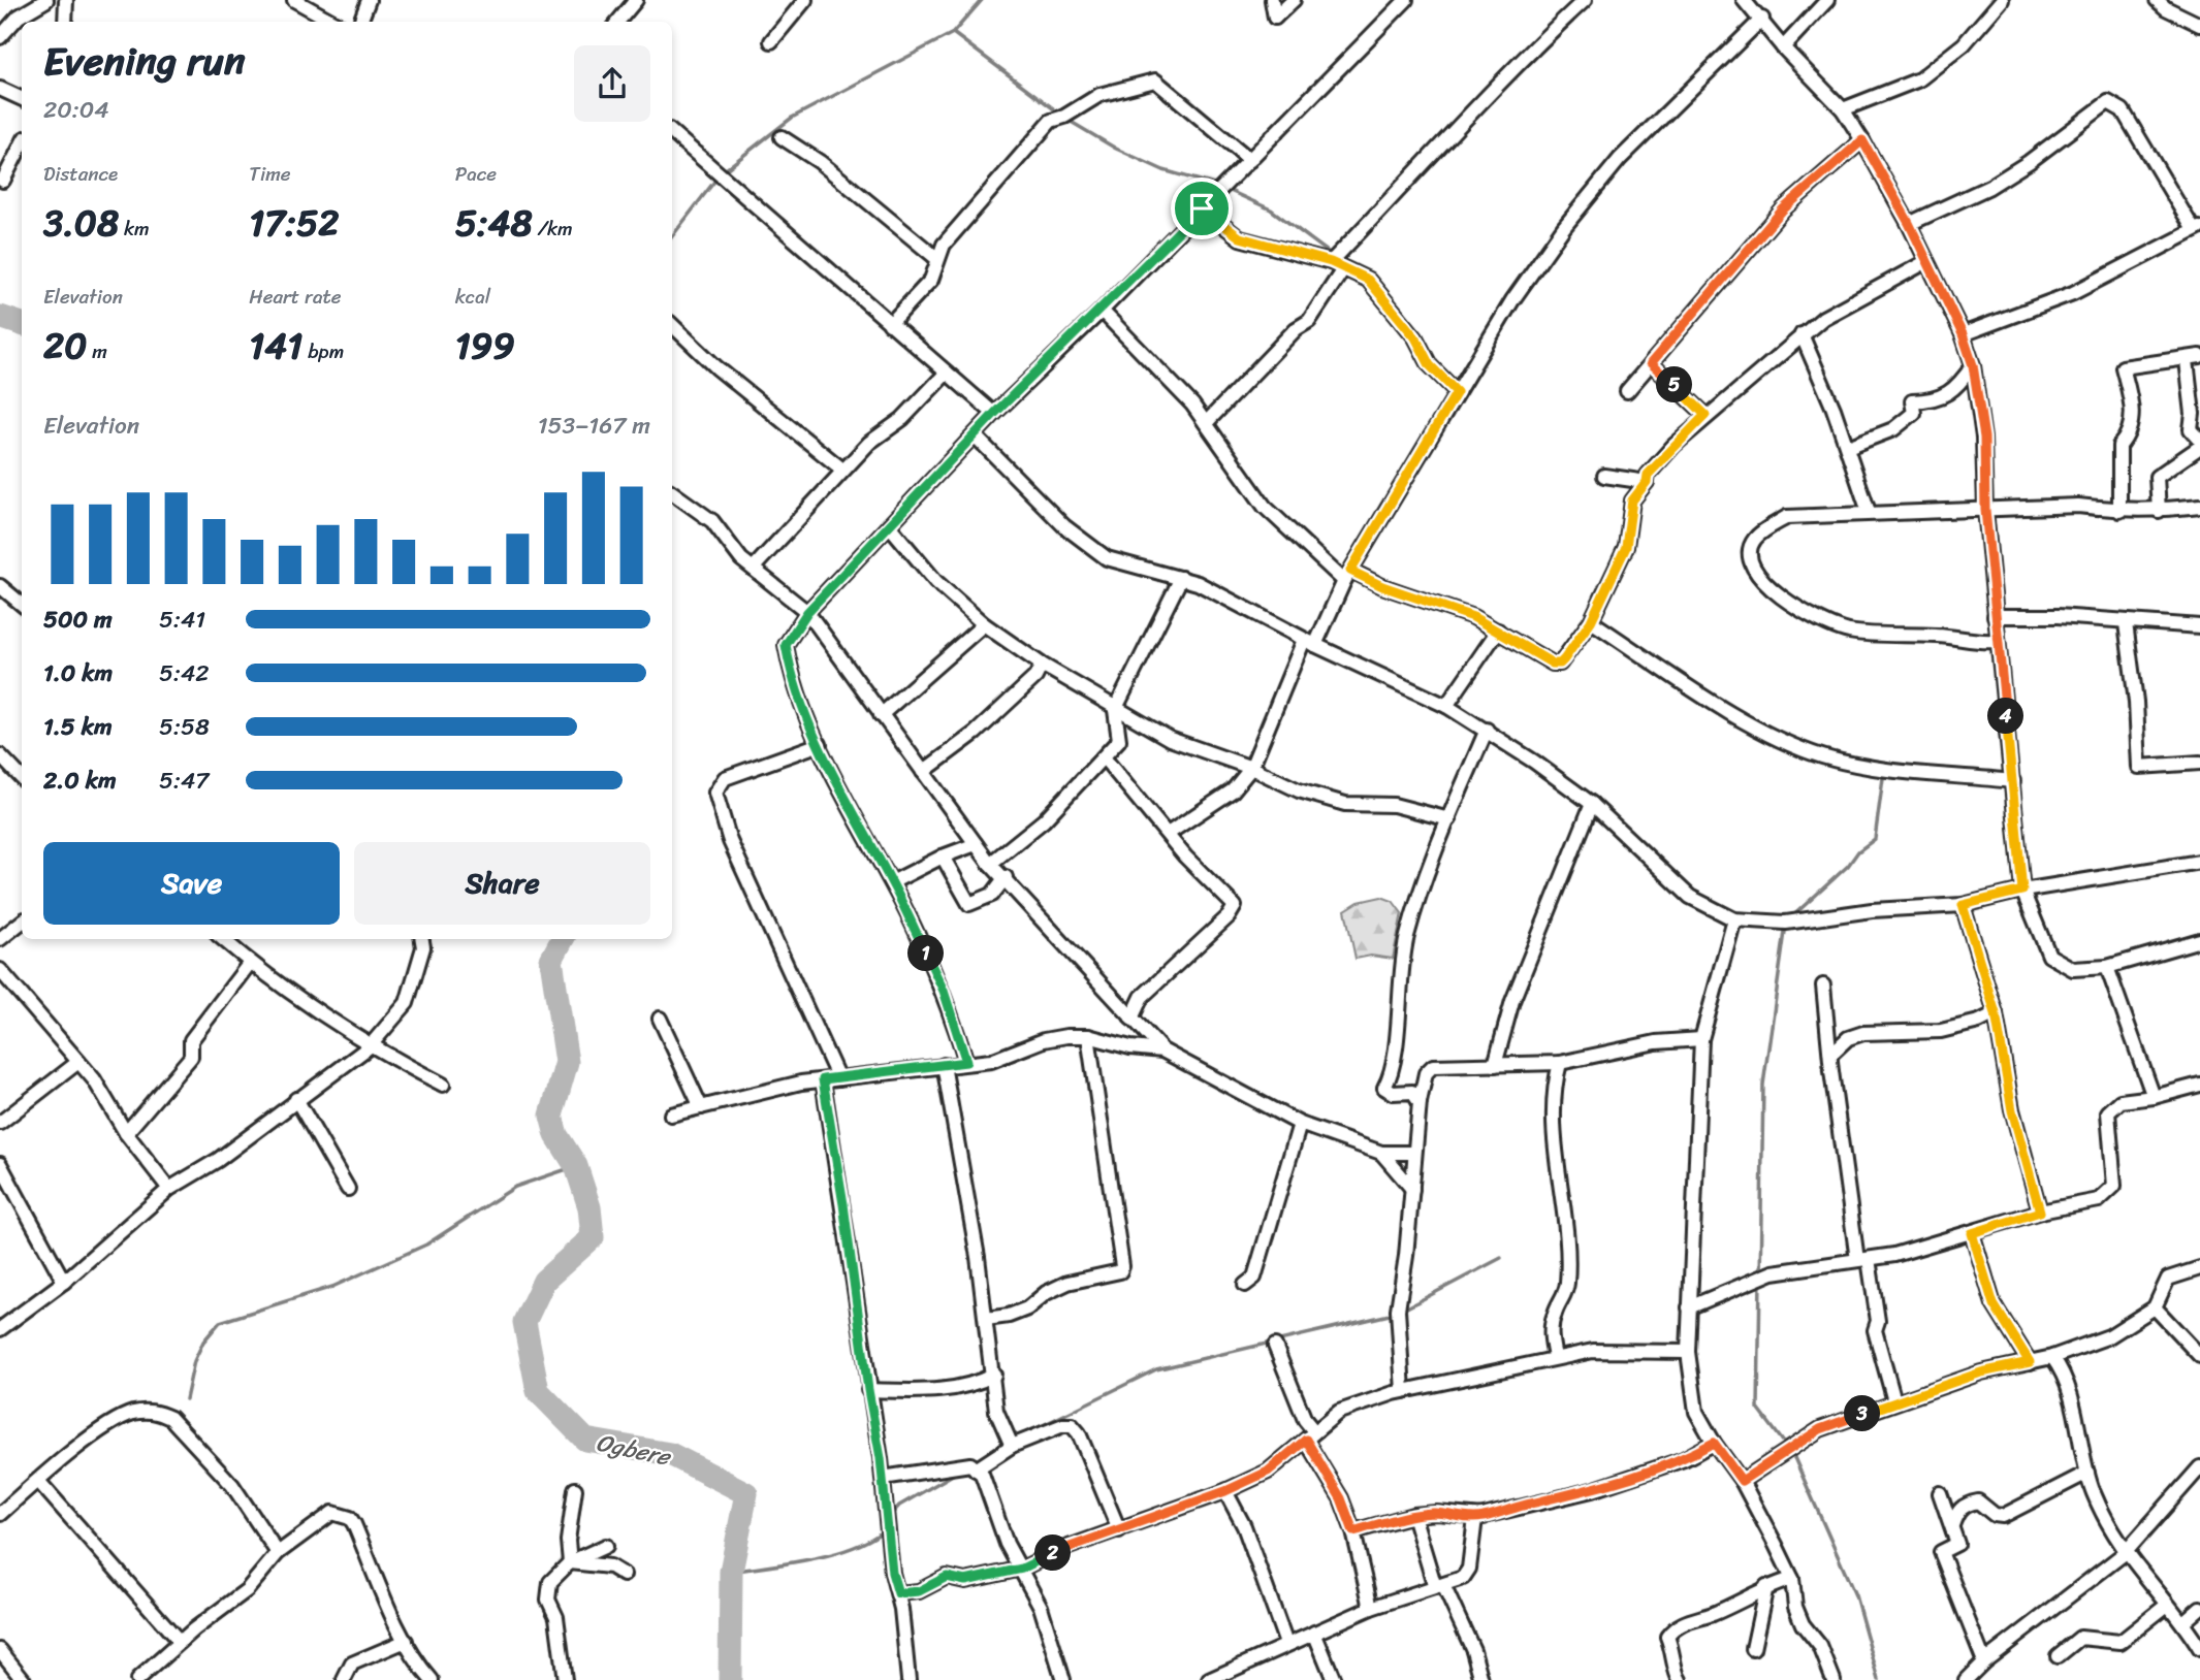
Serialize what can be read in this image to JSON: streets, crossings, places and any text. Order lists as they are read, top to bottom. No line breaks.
{"water":["Ogbere"],"page":{"heading":["Evening run","20:04"],"stats":[["Distance","3.08 km"],["Time","17:52"],["Pace","5:48 /km"],["Elevation","20 m"],["Heart rate","141 bpm"],["kcal","199"]],"pins":["5","4","1","3","2"],"chart":["Elevation","153–167 m"],"list":[{"name":"500 m","note":"5:41"},{"name":"1.0 km","note":"5:42"},{"name":"1.5 km","note":"5:58"},{"name":"2.0 km","note":"5:47"}],"buttons":["Save","Share"]}}
